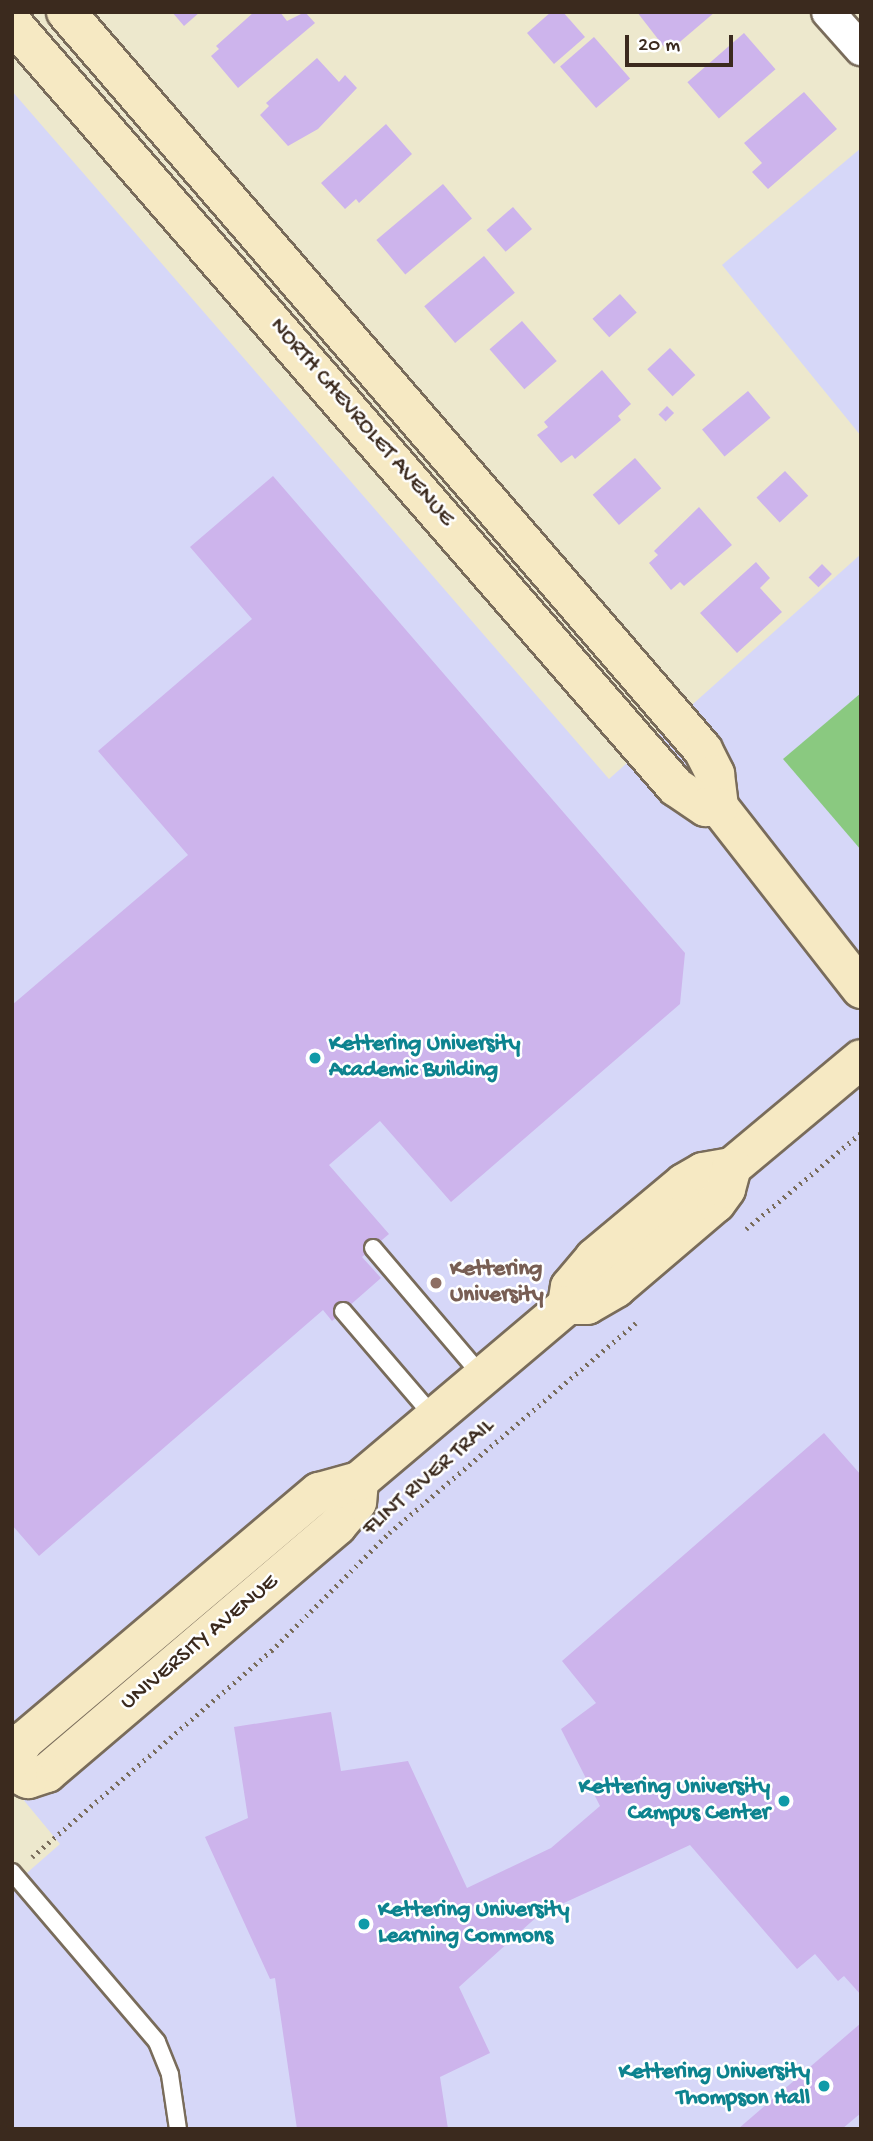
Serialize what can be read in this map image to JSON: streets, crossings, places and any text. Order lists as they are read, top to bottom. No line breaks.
{"streets":{"street":["NORTH CHEVROLET AVENUE","UNIVERSITY AVENUE"],"path":["FLINT RIVER TRAIL"]},"places":["Kettering University Academic Building","Kettering University","Kettering University Campus Center","Kettering University Learning Commons","Kettering University Thompson Hall"],"scale_bar":"20 m"}
